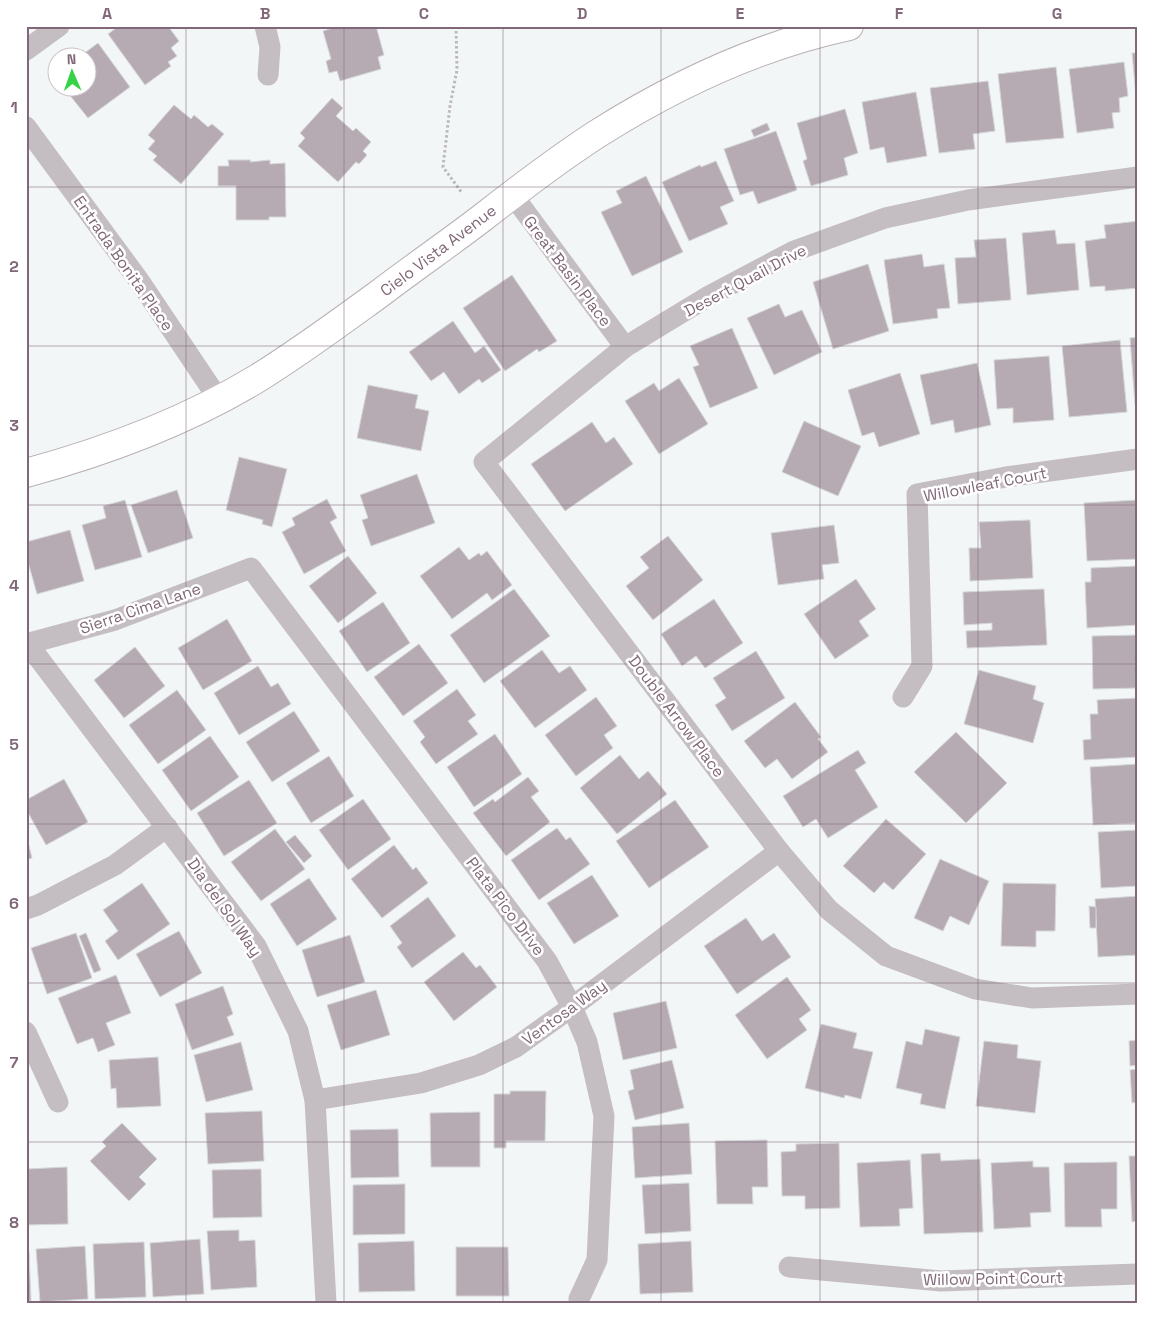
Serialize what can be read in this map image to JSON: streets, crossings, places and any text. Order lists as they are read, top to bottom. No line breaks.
{"streets":{"street":["Cielo Vista Avenue","Entrada Bonita Place","Great Basin Place","Desert Quail Drive","Willowleaf Court","Sierra Cima Lane","Double Arrow Place","Plata Pico Drive","Dia del Sol Way","Ventosa Way","Willow Point Court"]},"crossings":[["Cielo Vista Avenue","Entrada Bonita Place"],["Cielo Vista Avenue","Great Basin Place"],["Great Basin Place","Desert Quail Drive"],["Desert Quail Drive","Double Arrow Place"],["Sierra Cima Lane","Plata Pico Drive"],["Sierra Cima Lane","Dia del Sol Way"],["Double Arrow Place","Ventosa Way"],["Plata Pico Drive","Ventosa Way"],["Dia del Sol Way","Ventosa Way"]],"north":"top","grid":{"columns":["A","B","C","D","E","F","G"],"rows":["1","2","3","4","5","6","7","8"]}}
